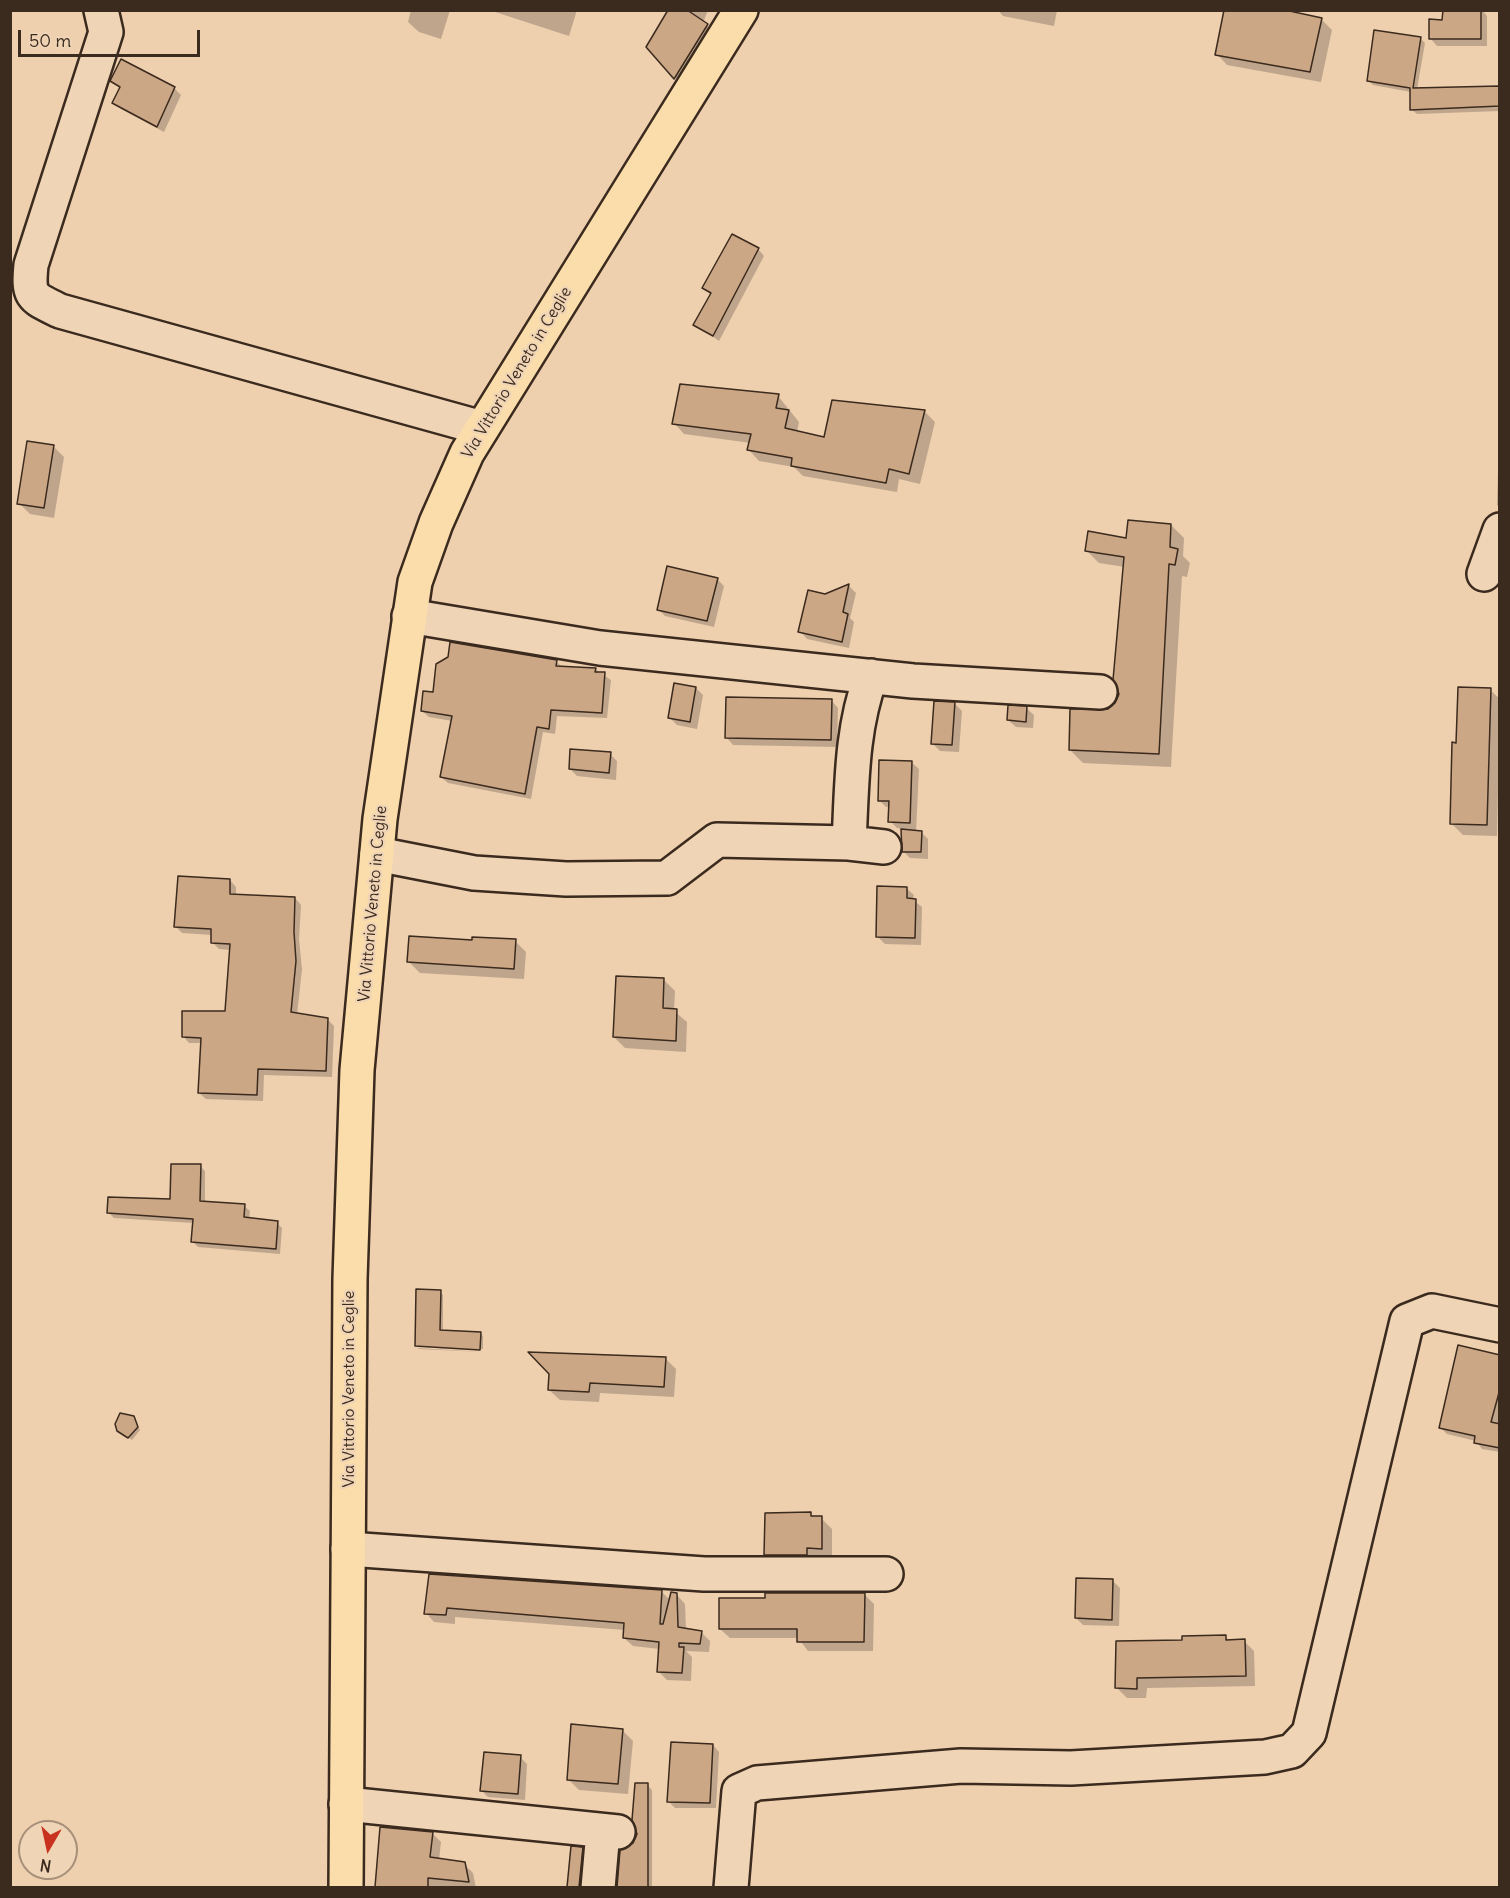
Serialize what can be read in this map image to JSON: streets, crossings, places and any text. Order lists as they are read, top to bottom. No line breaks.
{"streets":{"main road":["Via Vittorio Veneto in Ceglie"]},"scale_bar":"50 m","north":"bottom"}
